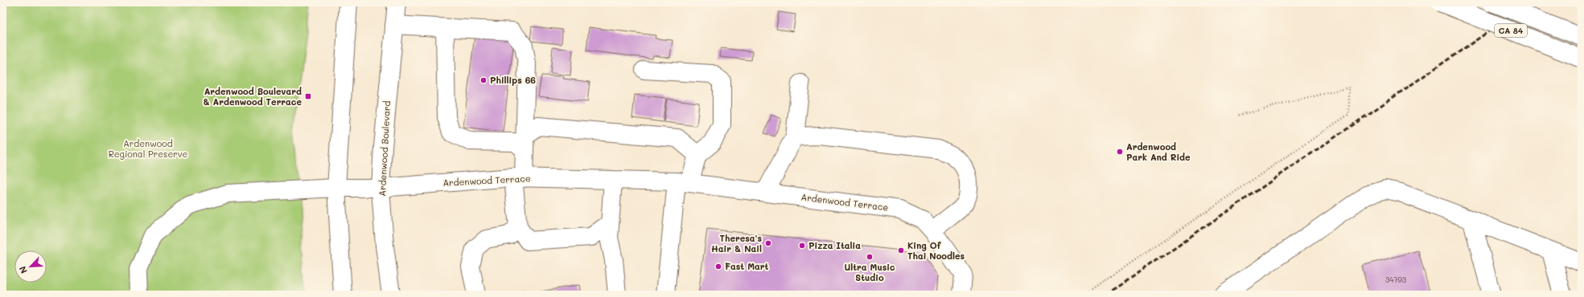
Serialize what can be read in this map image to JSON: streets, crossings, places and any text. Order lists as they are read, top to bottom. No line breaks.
{"streets":{"main road":["CA 84","Ardenwood Boulevard","Ardenwood Terrace"]},"crossings":[["Ardenwood Boulevard","Ardenwood Terrace"]],"parks":["Ardenwood Regional Preserve"],"places":{"other":["Phillips 66","Ardenwood Park And Ride","Theresa's Hair & Nail","Pizza Italia","King Of Thai Noodles","Ultra Music Studio","Fast Mart"],"transit":["Ardenwood Boulevard & Ardenwood Terrace"]},"house_numbers":["34793"],"north":"bottom left"}
